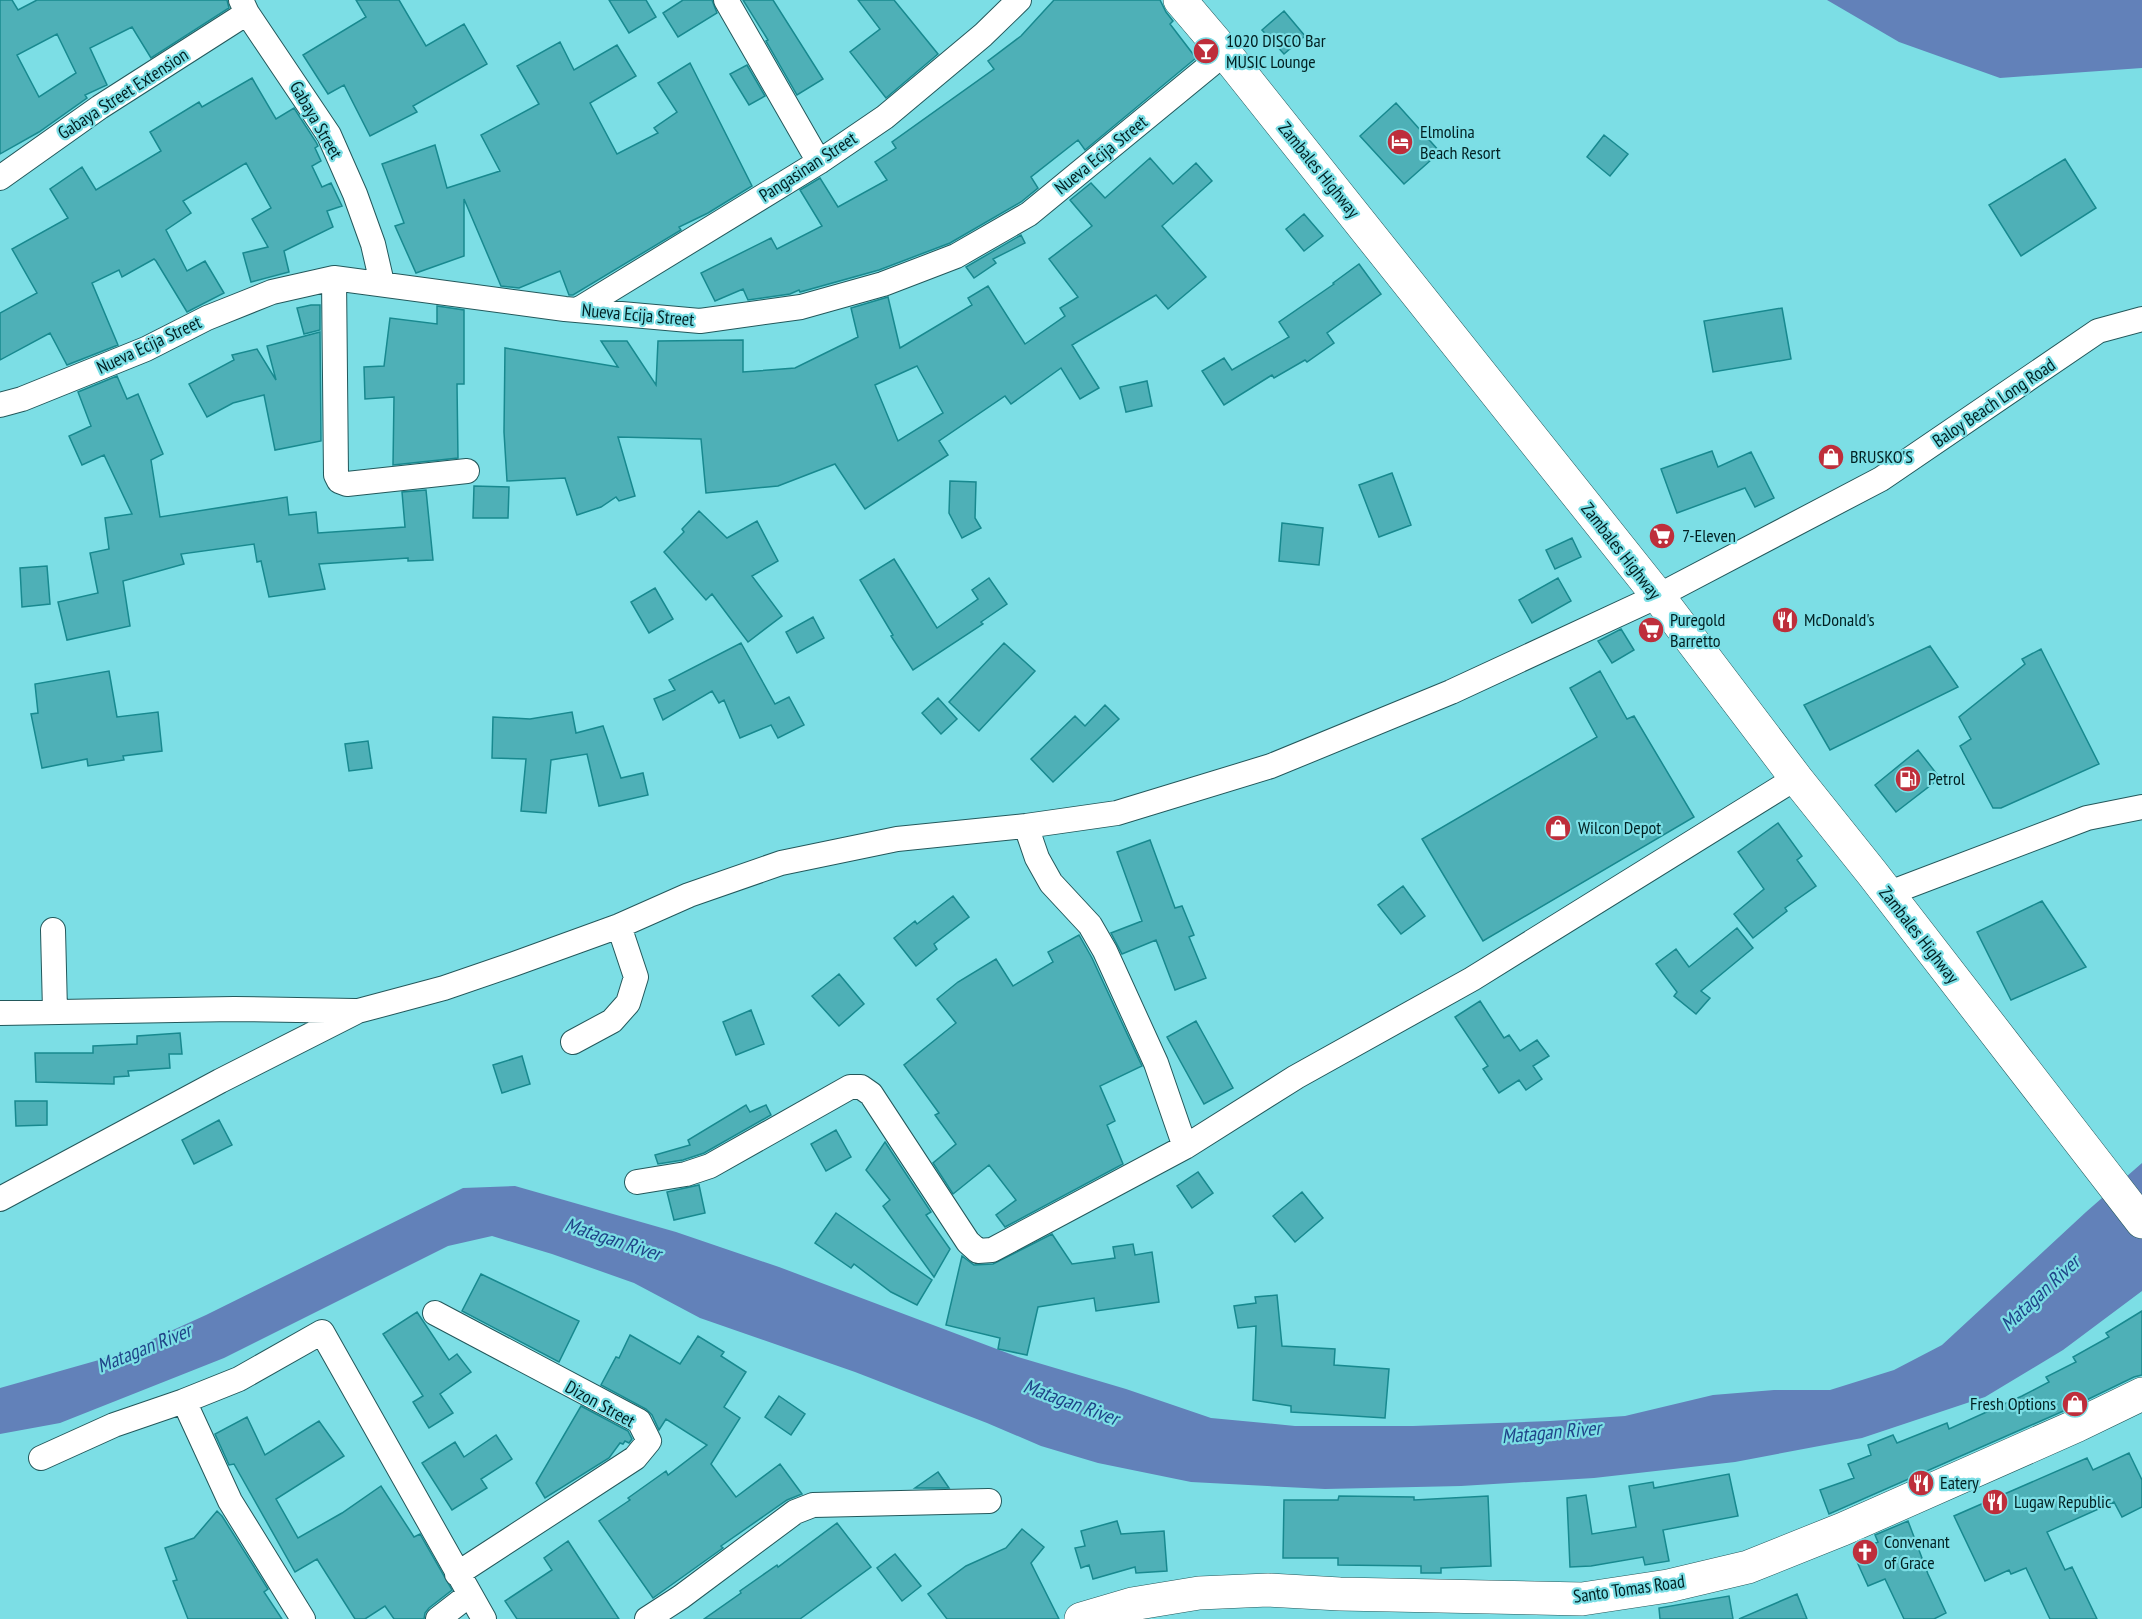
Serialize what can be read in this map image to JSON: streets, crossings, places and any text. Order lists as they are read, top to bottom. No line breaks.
{"streets":{"main road":["Zambales Highway","Santo Tomas Road"],"street":["Gabaya Street Extension","Gabaya Street","Nueva Ecija Street","Pangasinan Street","Baloy Beach Long Road","Dizon Street"]},"crossings":[["Gabaya Street Extension","Gabaya Street"],["Gabaya Street","Nueva Ecija Street"],["Nueva Ecija Street","Pangasinan Street"],["Nueva Ecija Street","Zambales Highway"],["Zambales Highway","Baloy Beach Long Road"]],"water":["Matagan River"],"places":{"bar":["1020 DISCO Bar MUSIC Lounge"],"hotel":["Elmolina Beach Resort"],"shop":["BRUSKO'S","Wilcon Depot","Fresh Options"],"supermarket":["7-Eleven","Puregold Barretto"],"restaurant":["McDonald's","Eatery","Lugaw Republic"],"fuel station":["Petrol"],"church":["Convenant of Grace"]}}
